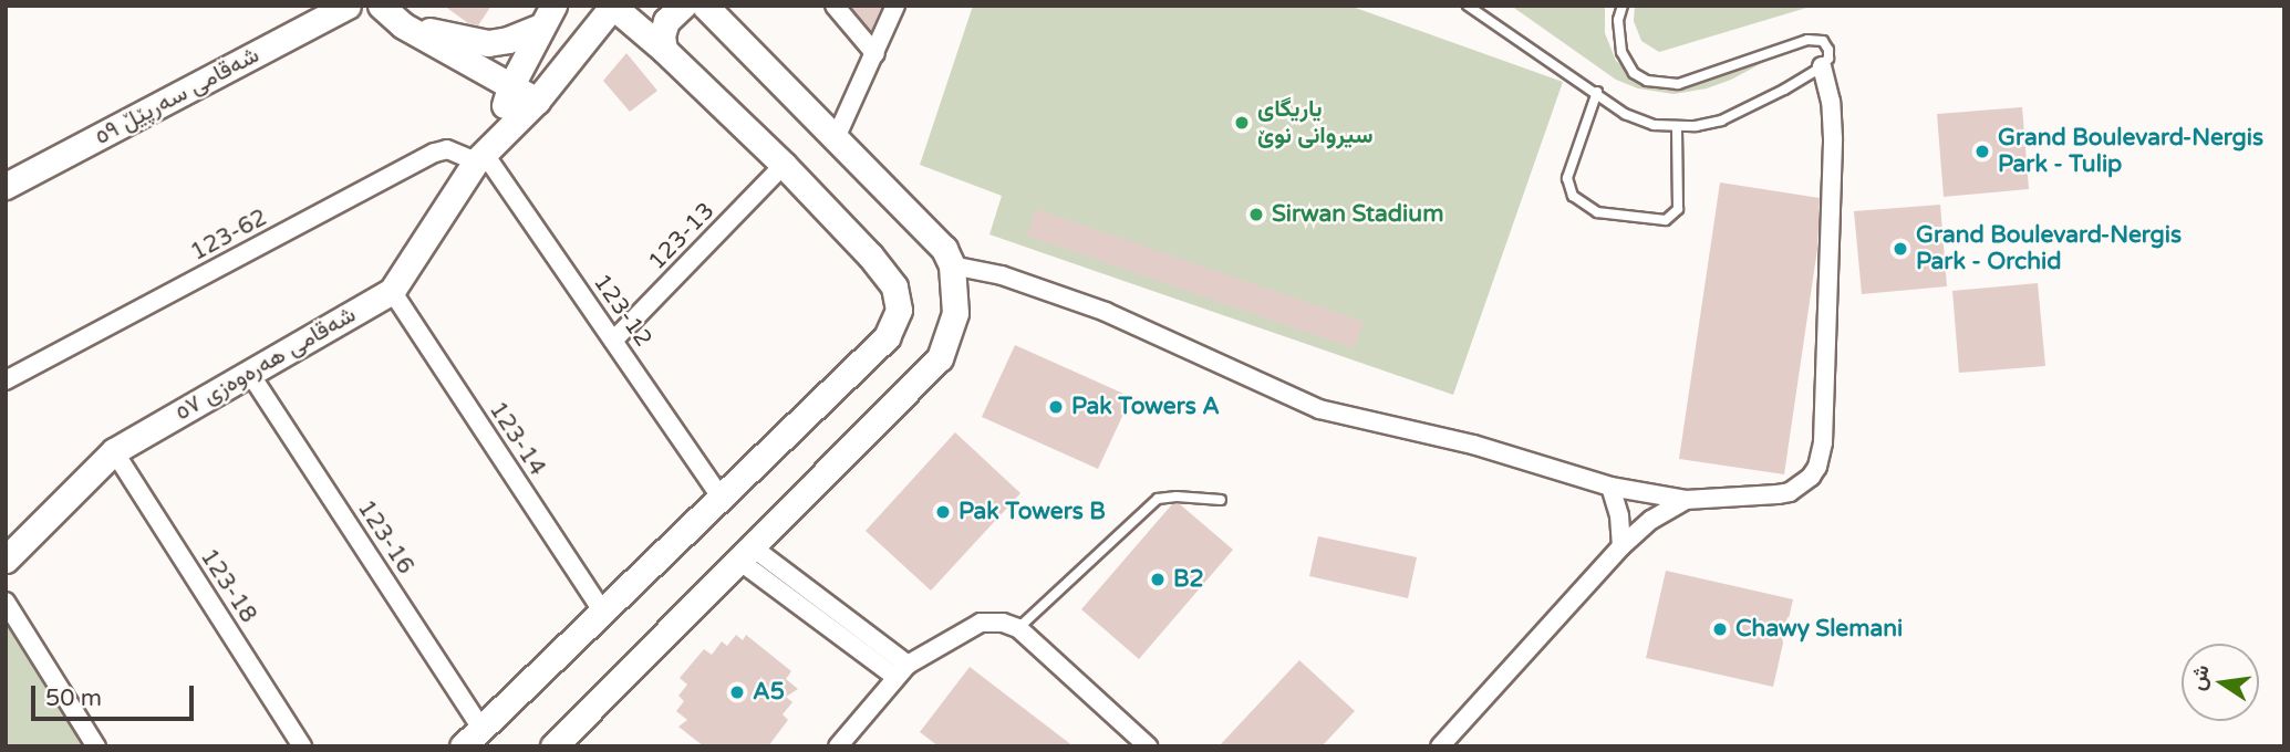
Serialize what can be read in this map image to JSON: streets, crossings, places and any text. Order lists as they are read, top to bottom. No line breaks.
{"streets":{"street":["شەقامی سەرپێڵ ٥٩","123-62","123-13","123-12","شەقامی هەرەوەزی ٥٧","123-14","123-16","123-18"]},"crossings":[["123-62","123-12"],["123-62","شەقامی هەرەوەزی ٥٧"],["123-13","123-12"],["123-12","شەقامی هەرەوەزی ٥٧"],["شەقامی هەرەوەزی ٥٧","123-14"],["شەقامی هەرەوەزی ٥٧","123-16"],["شەقامی هەرەوەزی ٥٧","123-18"]],"places":["یاریگای سیروانی نوێ","Grand Boulevard-Nergis Park - Tulip","Sirwan Stadium","Grand Boulevard-Nergis Park - Orchid","Pak Towers A","Pak Towers B","B2","Chawy Slemani","A5"],"scale_bar":"50 m","north":"left"}
